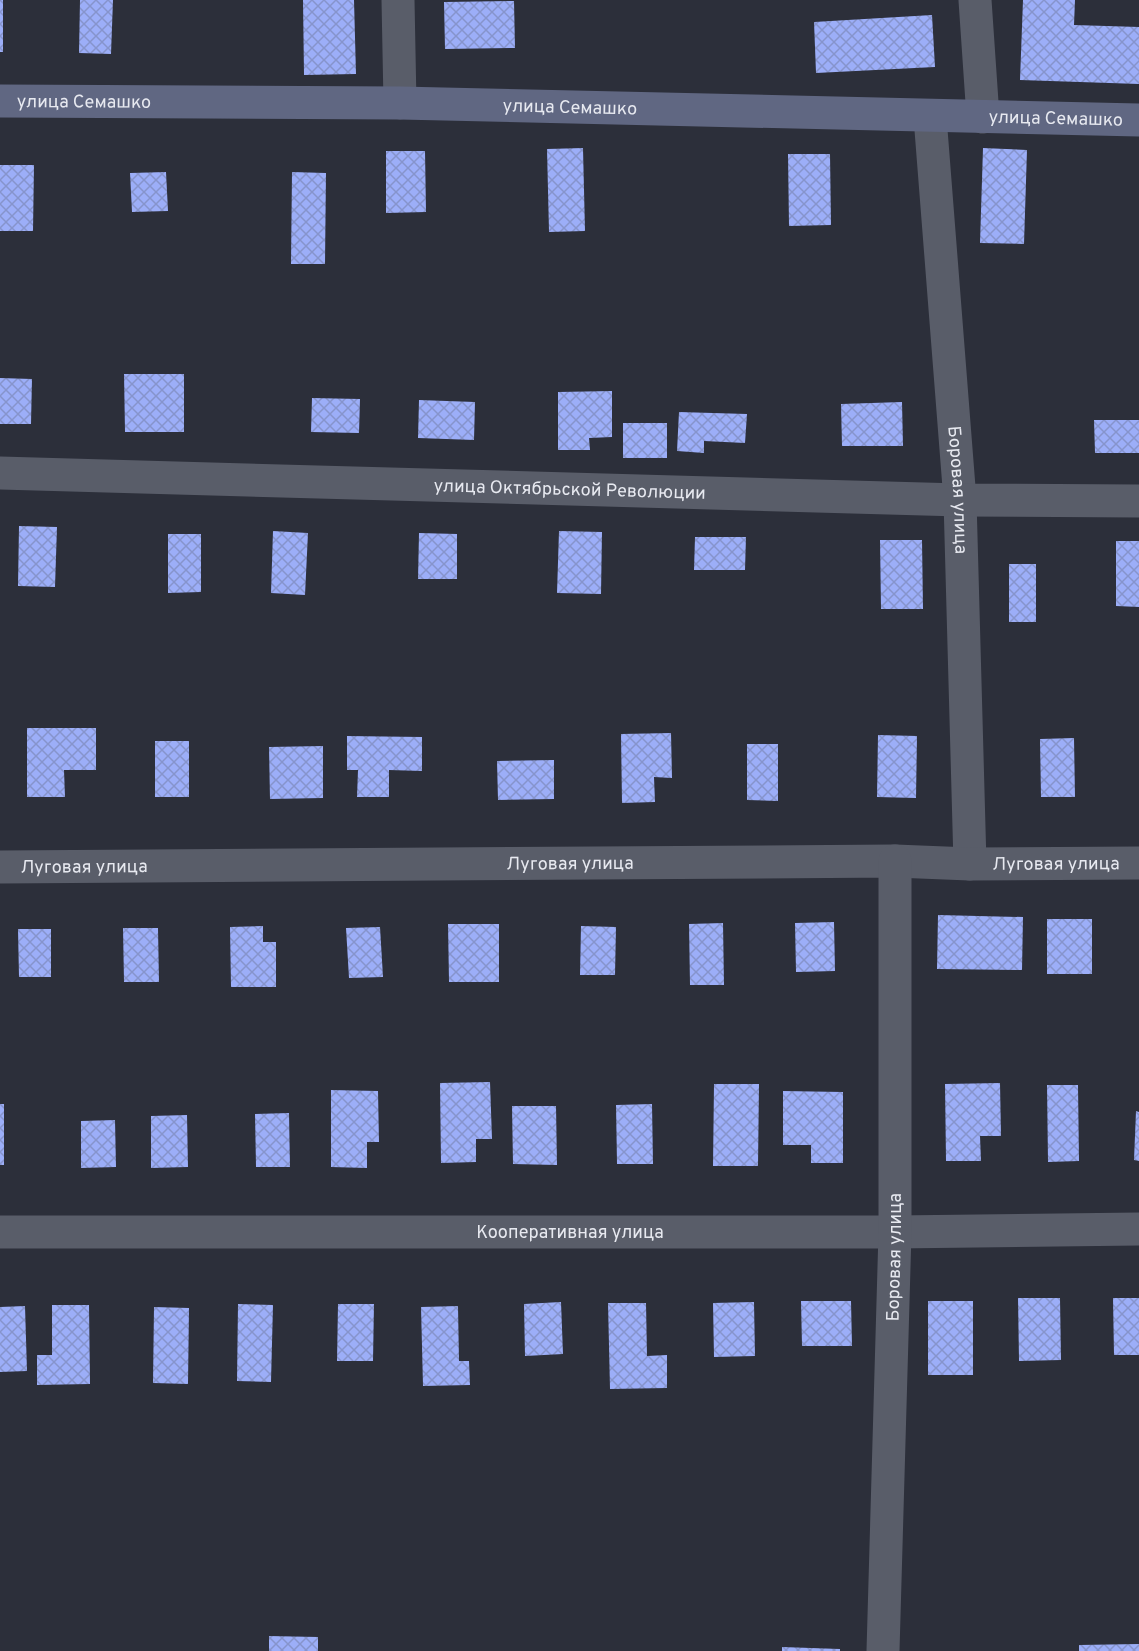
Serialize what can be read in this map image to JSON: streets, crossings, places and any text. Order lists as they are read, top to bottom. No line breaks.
{"streets":{"main road":["улица Семашко"],"street":["улица Октябрьской Революции","Боровая улица","Луговая улица","Кооперативная улица"]},"crossings":[["улица Семашко","Боровая улица"],["улица Октябрьской Революции","Боровая улица"],["Боровая улица","Луговая улица"],["Боровая улица","Кооперативная улица"]]}
